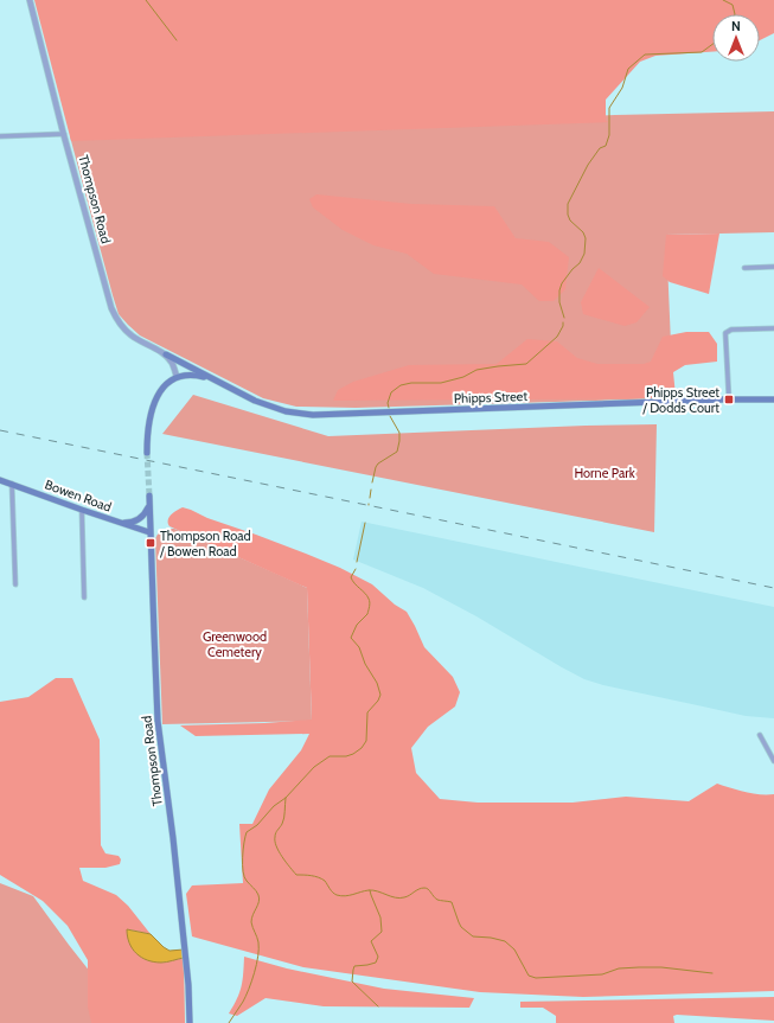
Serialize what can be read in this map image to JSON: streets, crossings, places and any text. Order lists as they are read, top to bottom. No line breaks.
{"streets":{"main road":["Thompson Road","Phipps Street","Bowen Road"]},"crossings":[["Thompson Road","Phipps Street"],["Thompson Road","Bowen Road"]],"parks":["Horne Park","Greenwood Cemetery"],"places":{"transit":["Phipps Street / Dodds Court","Thompson Road / Bowen Road"]},"north":"top"}
